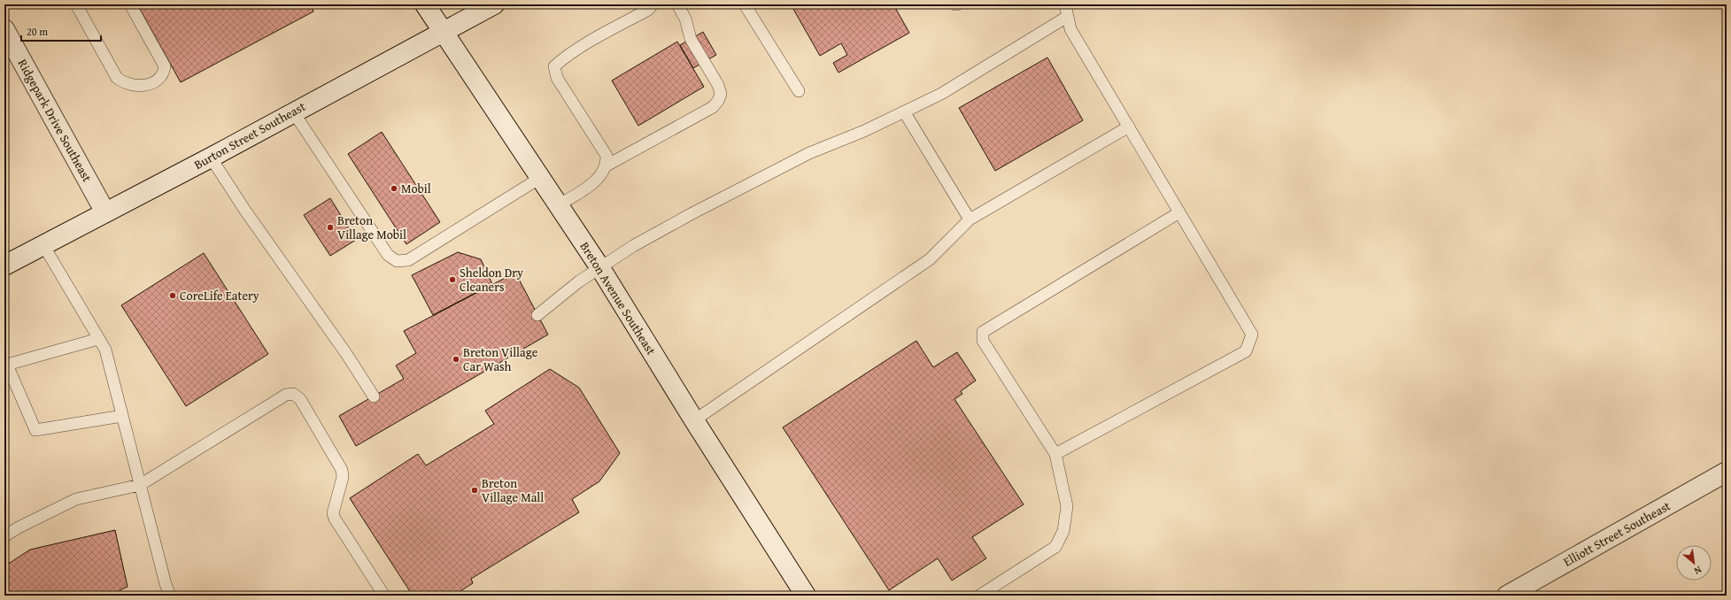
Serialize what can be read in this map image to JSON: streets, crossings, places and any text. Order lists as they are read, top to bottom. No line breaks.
{"streets":{"main road":["Ridgepark Drive Southeast","Burton Street Southeast","Breton Avenue Southeast","Elliott Street Southeast"]},"crossings":[["Ridgepark Drive Southeast","Burton Street Southeast"],["Burton Street Southeast","Breton Avenue Southeast"]],"places":["Mobil","Breton Village Mobil","Sheldon Dry Cleaners","CoreLife Eatery","Breton Village Car Wash","Breton Village Mall"],"scale_bar":"20 m","north":"bottom right"}
